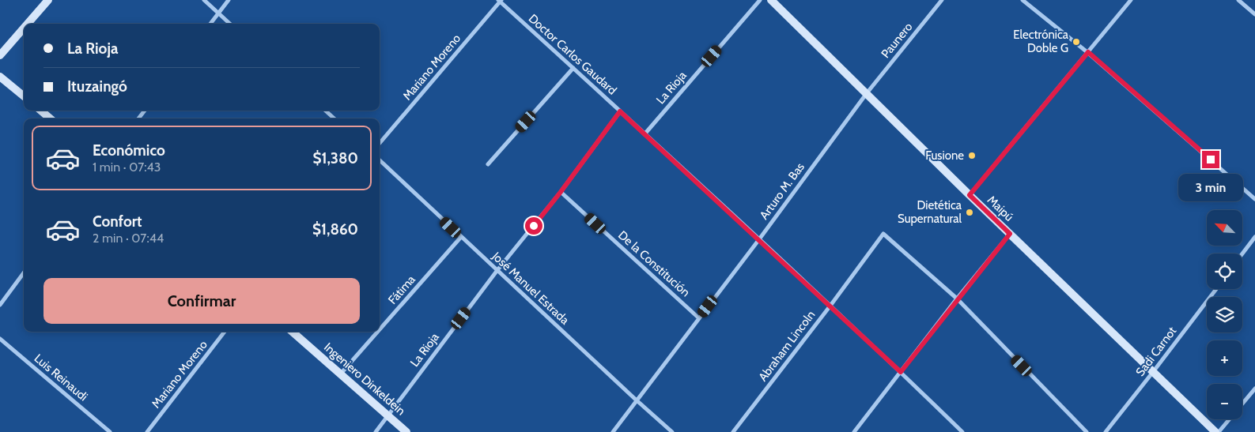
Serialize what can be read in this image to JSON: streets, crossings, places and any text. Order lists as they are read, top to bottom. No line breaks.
{"streets":{"main road":["Maipú","Ingeniero Dinkeldein"],"street":["Paunero","Doctor Carlos Gaudard","Mariano Moreno","La Rioja","Arturo M. Bas","De la Constitución","José Manuel Estrada","Fátima","Abraham Lincoln","Sadi Carnot","Luis Reinaudi"]},"crossings":[["Paunero","Arturo M. Bas"],["Paunero","Maipú"],["Doctor Carlos Gaudard","Mariano Moreno"],["Doctor Carlos Gaudard","La Rioja"],["Doctor Carlos Gaudard","Arturo M. Bas"],["Doctor Carlos Gaudard","Abraham Lincoln"],["La Rioja","De la Constitución"],["La Rioja","José Manuel Estrada"],["La Rioja","Ingeniero Dinkeldein"],["Arturo M. Bas","Maipú"],["Arturo M. Bas","De la Constitución"],["Arturo M. Bas","José Manuel Estrada"],["Maipú","Sadi Carnot"],["José Manuel Estrada","Fátima"],["Fátima","Ingeniero Dinkeldein"]],"places":["Electrónica Doble G","Fusione","Dietética Supernatural"],"north":"top left","page":{"banner":["La Rioja","Ituzaingó"],"list":[{"name":"Económico","note":"1 min · 07:43","value":"$1,380"},{"name":"Confort","note":"2 min · 07:44","value":"$1,860"}],"bubble":"3 min","map_buttons":["+","−"],"buttons":"Confirmar"}}
